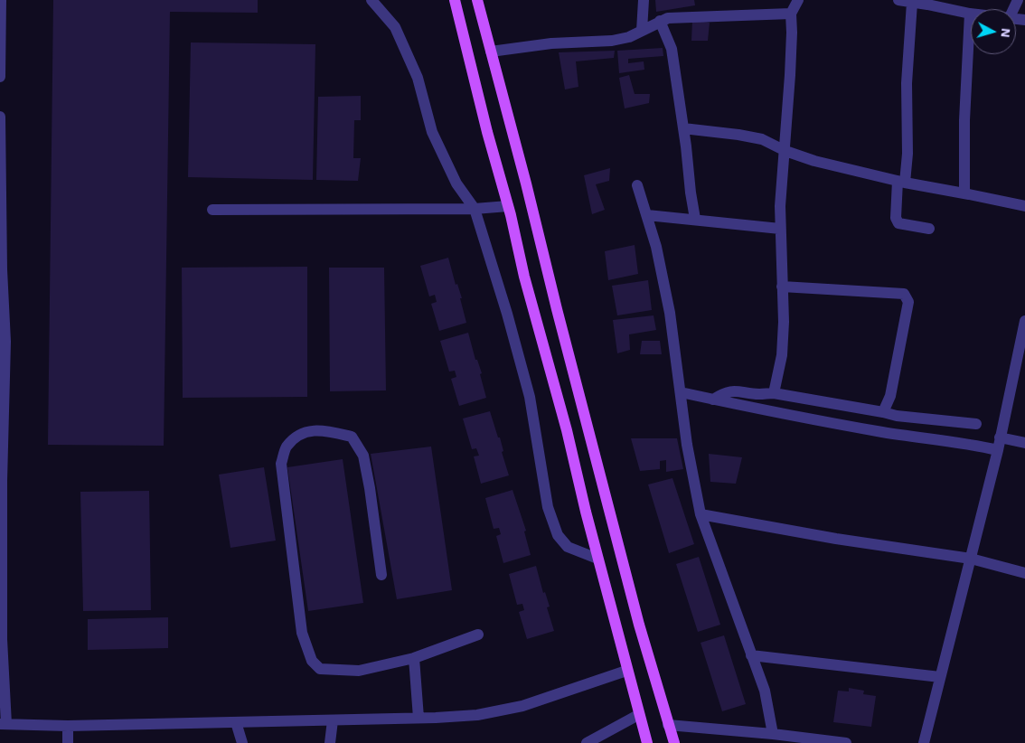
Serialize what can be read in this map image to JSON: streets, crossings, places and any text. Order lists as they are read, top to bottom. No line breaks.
{"north":"right"}
